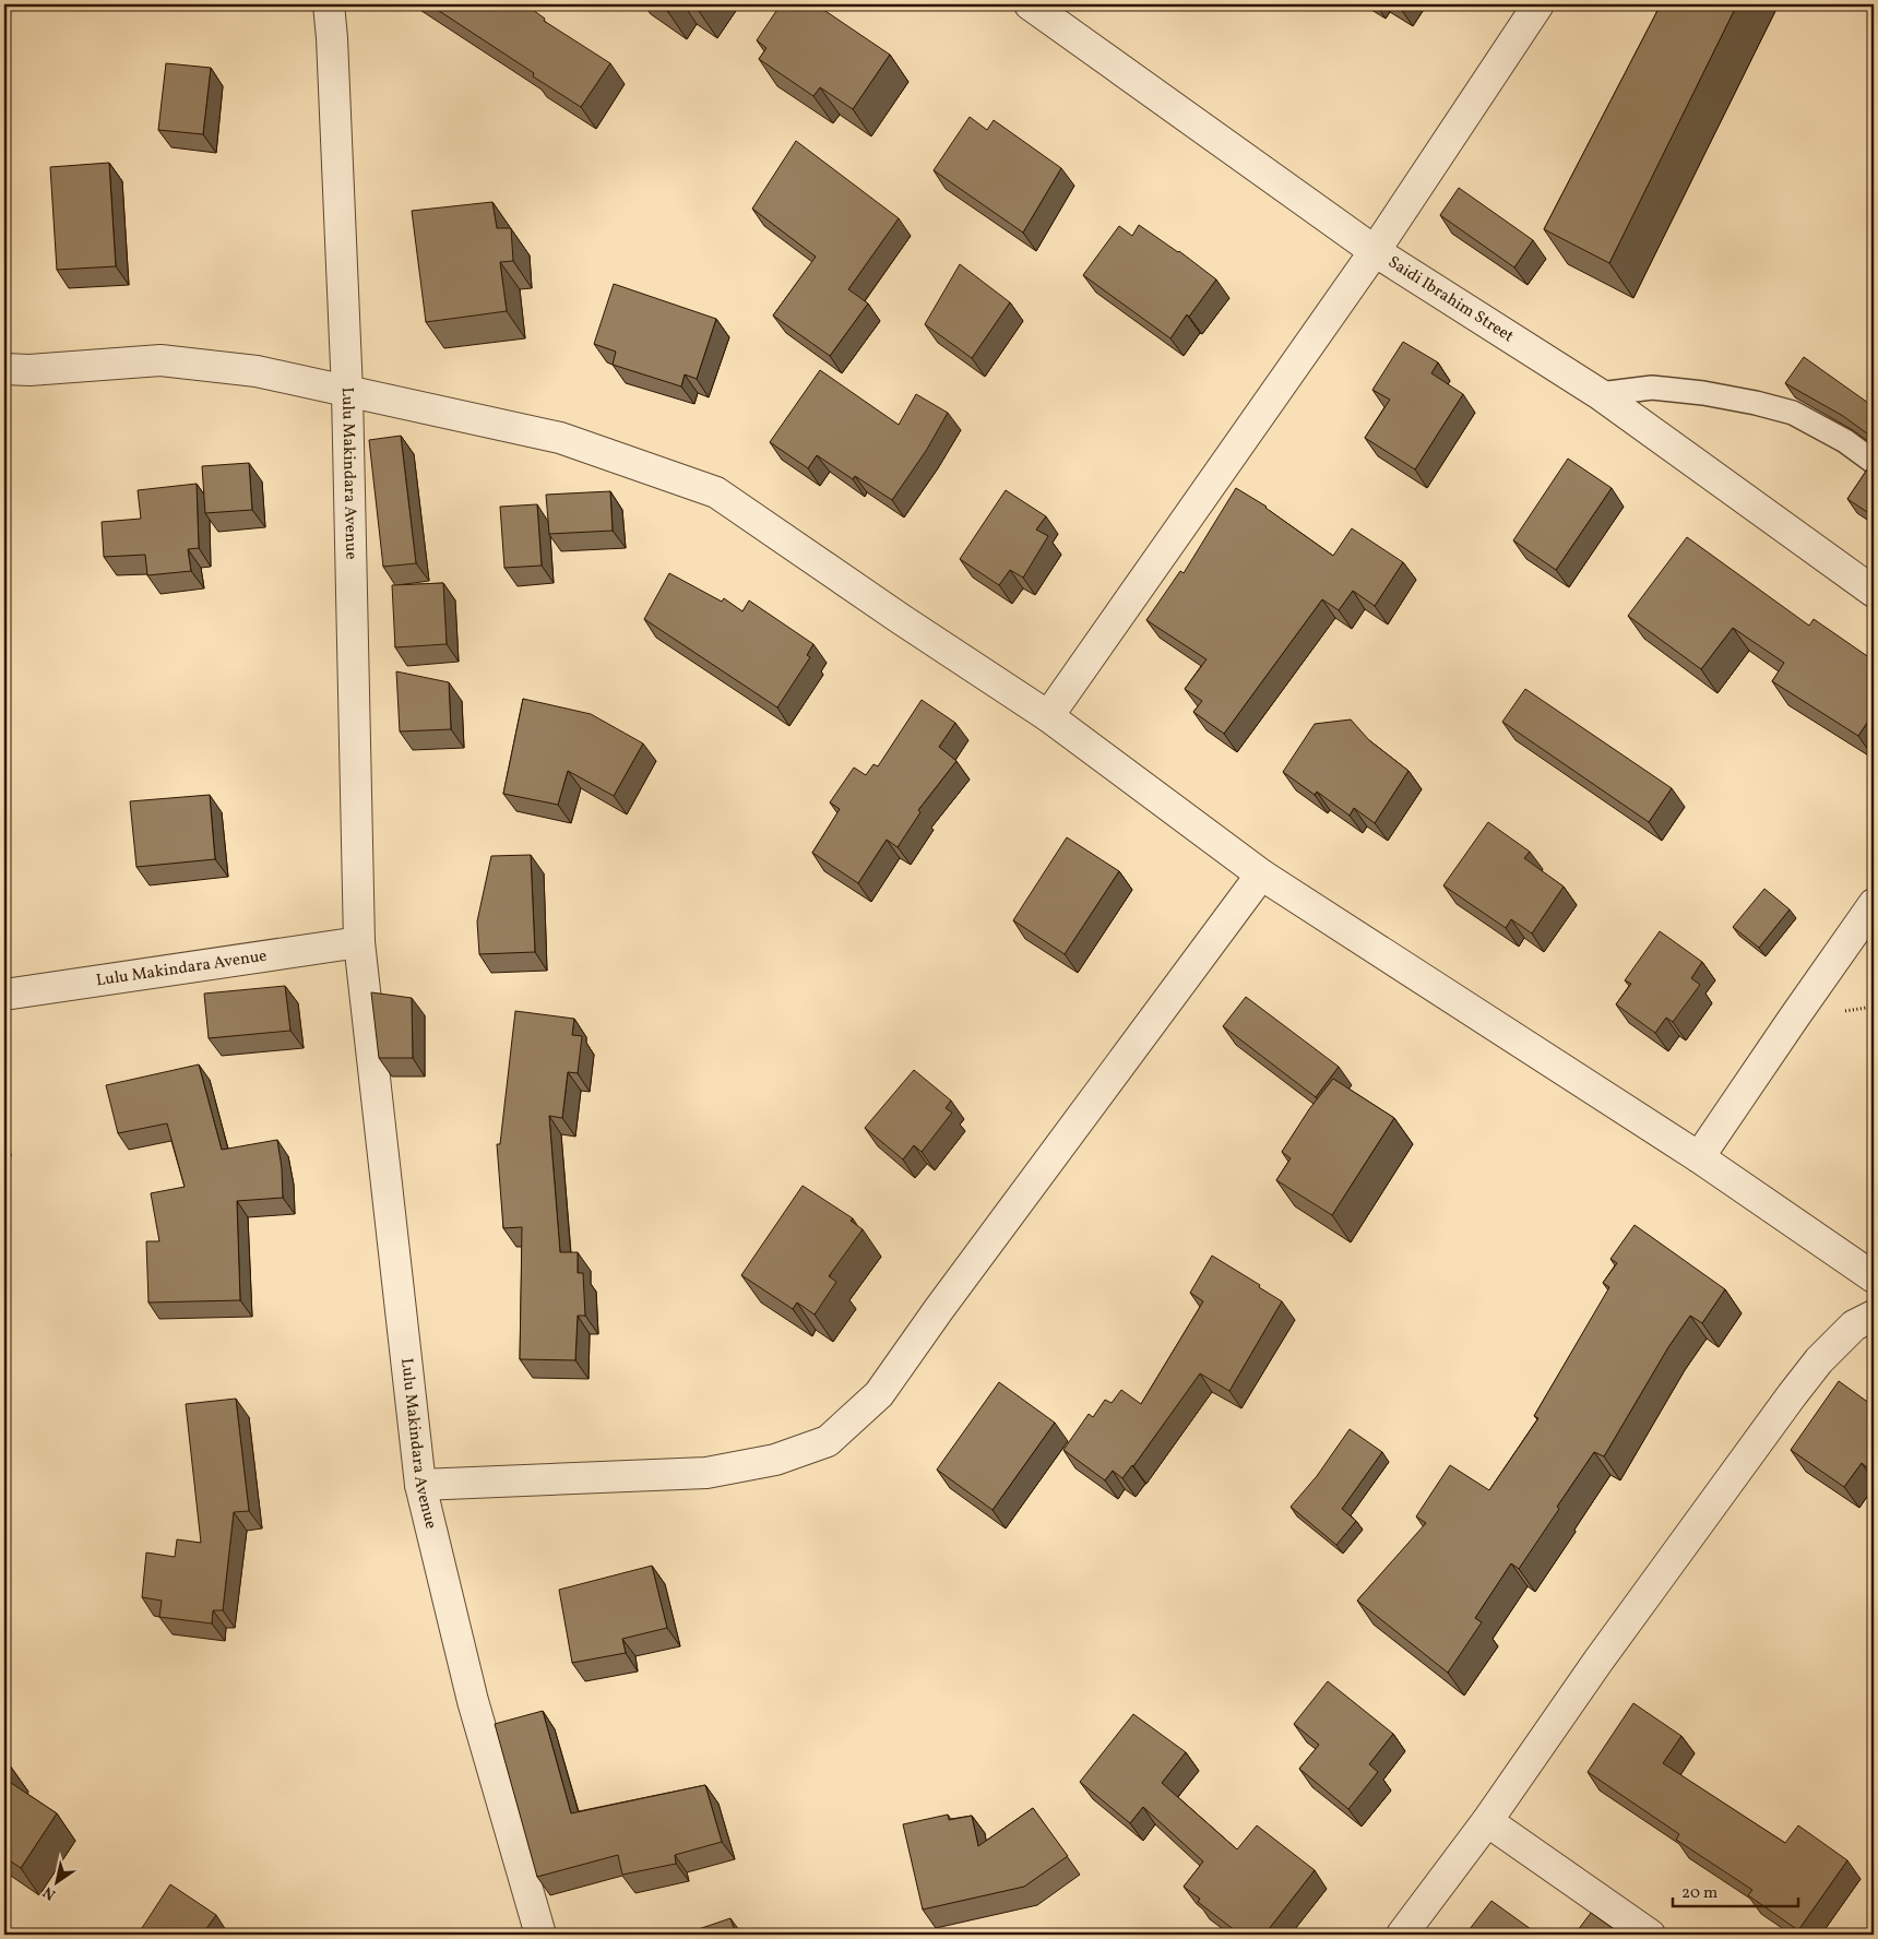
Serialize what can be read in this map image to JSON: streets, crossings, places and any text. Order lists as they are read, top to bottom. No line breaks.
{"streets":{"street":["Saidi Ibrahim Street","Lulu Makindara Avenue"]},"scale_bar":"20 m","north":"bottom left"}
